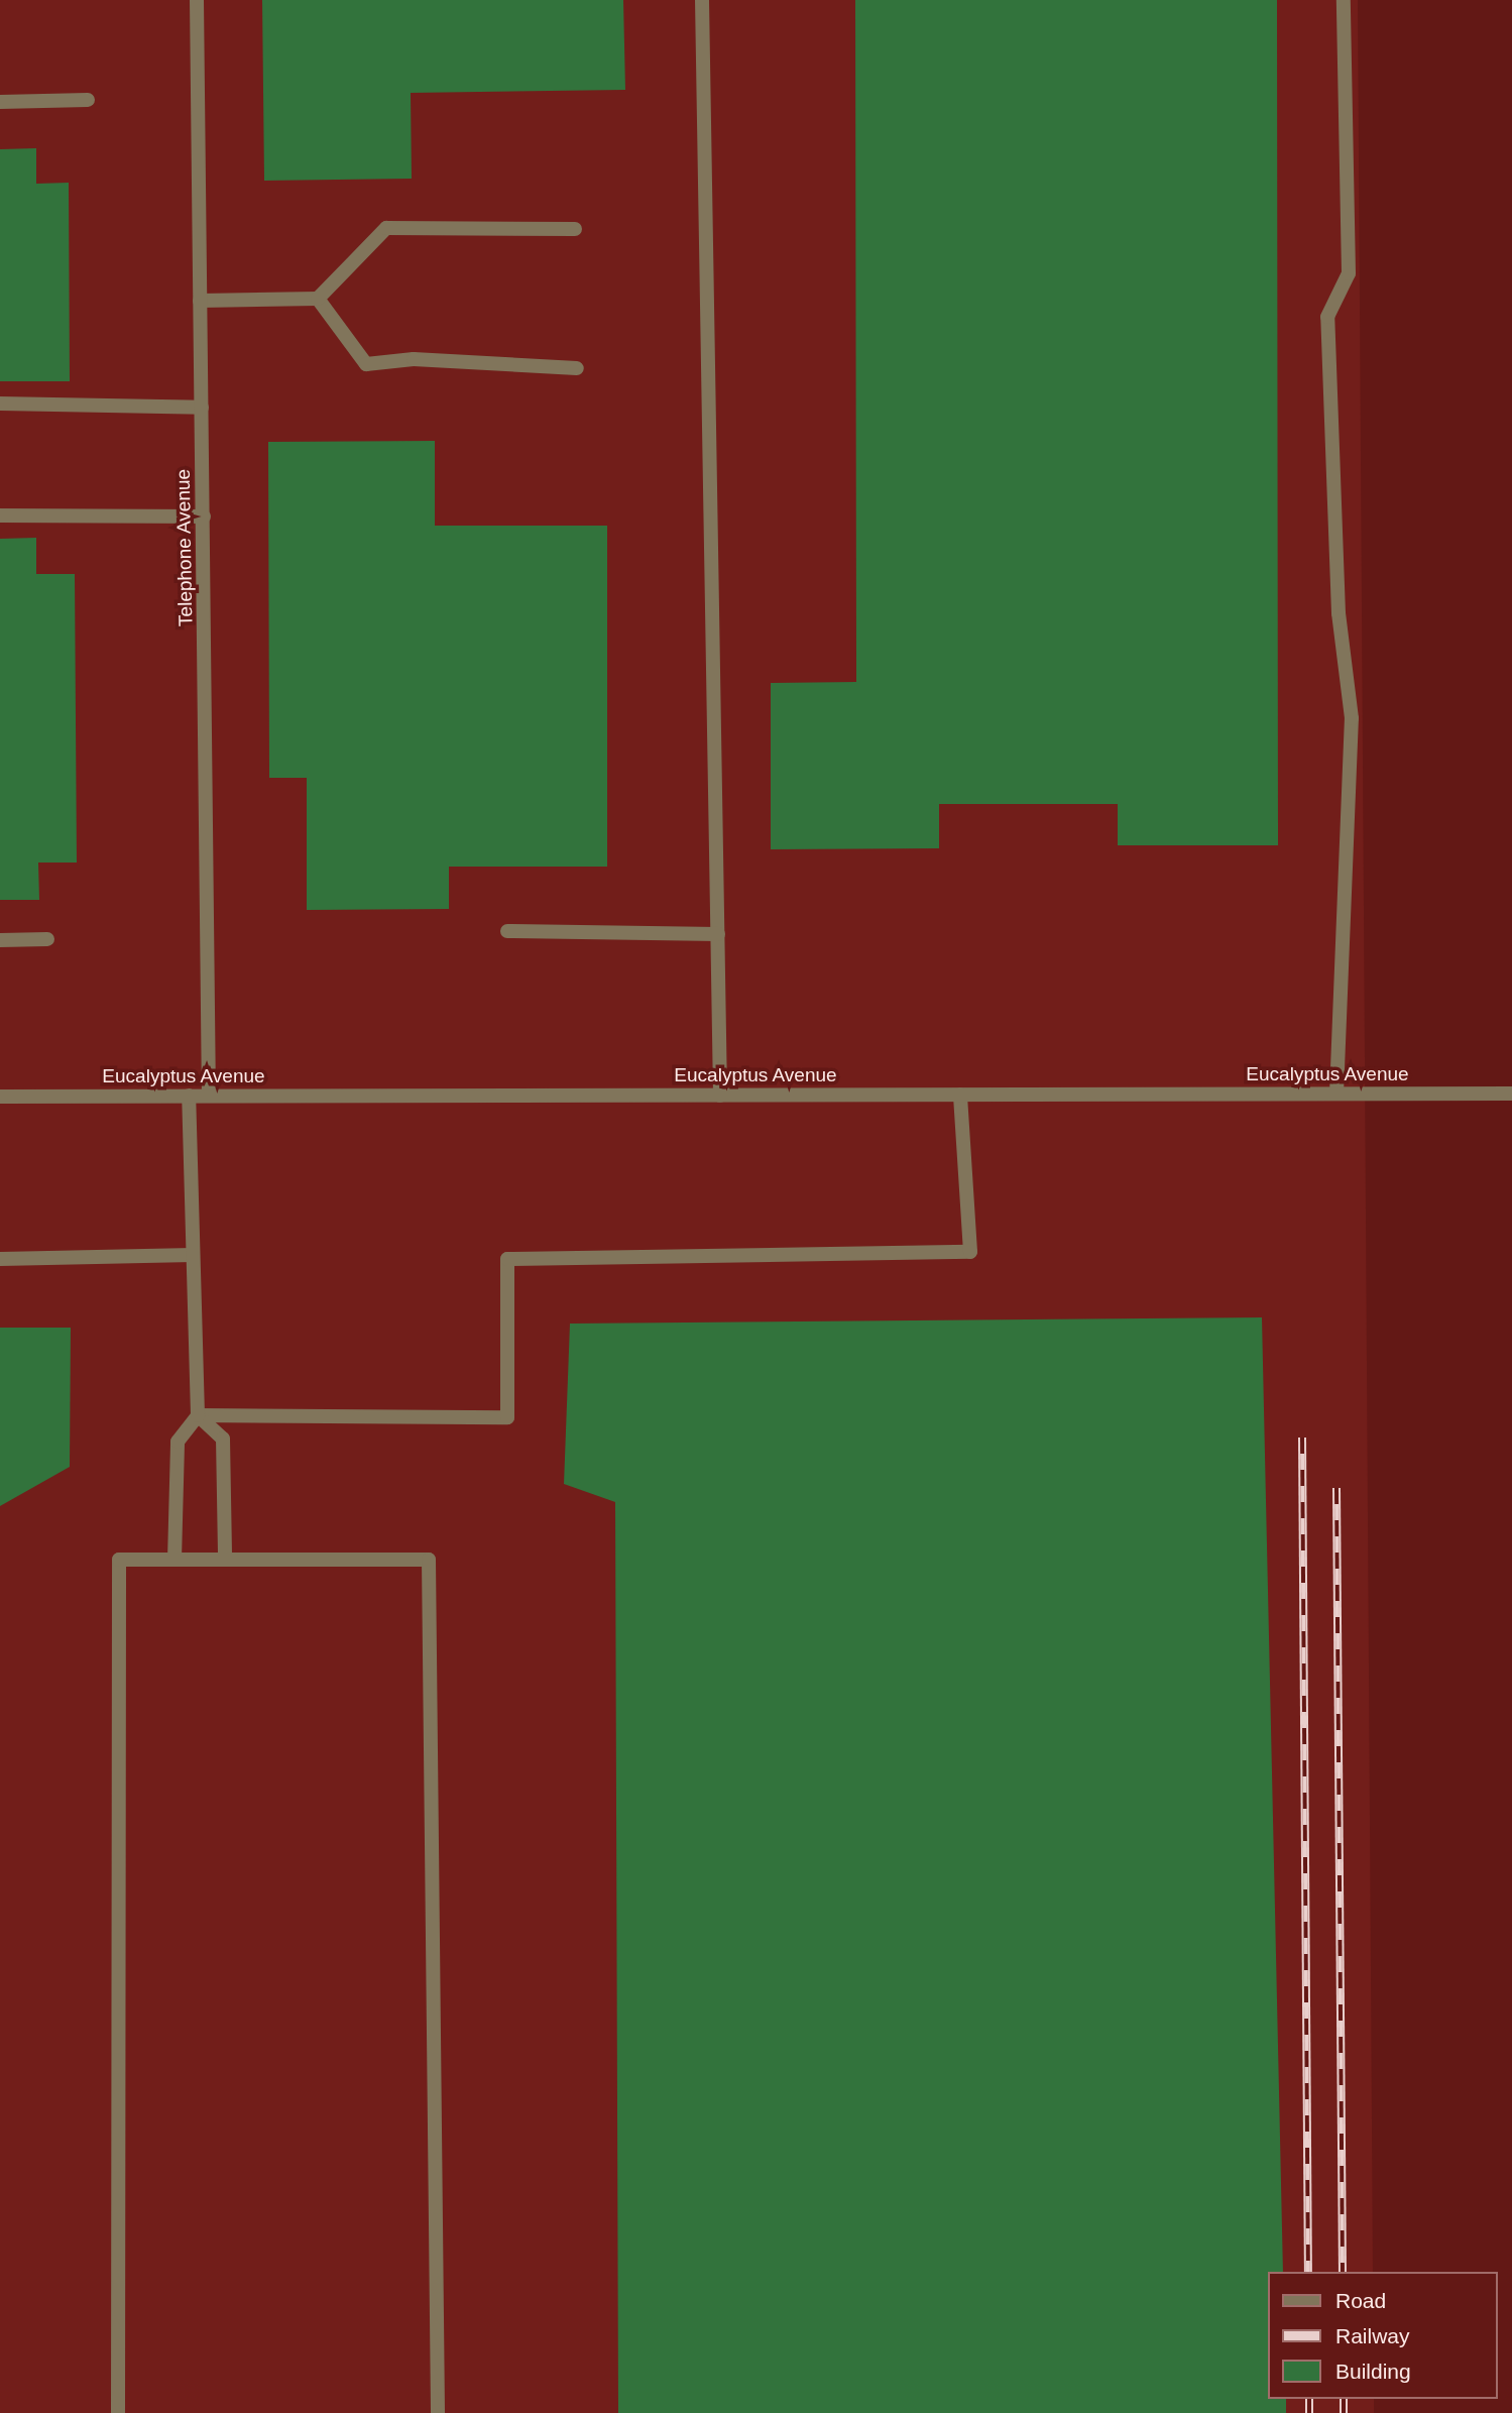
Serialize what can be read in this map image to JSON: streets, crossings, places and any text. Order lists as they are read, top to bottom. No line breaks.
{"streets":{"street":["Telephone Avenue","Eucalyptus Avenue"]},"crossings":[["Telephone Avenue","Eucalyptus Avenue"]],"legend":["Road","Railway","Building"]}
